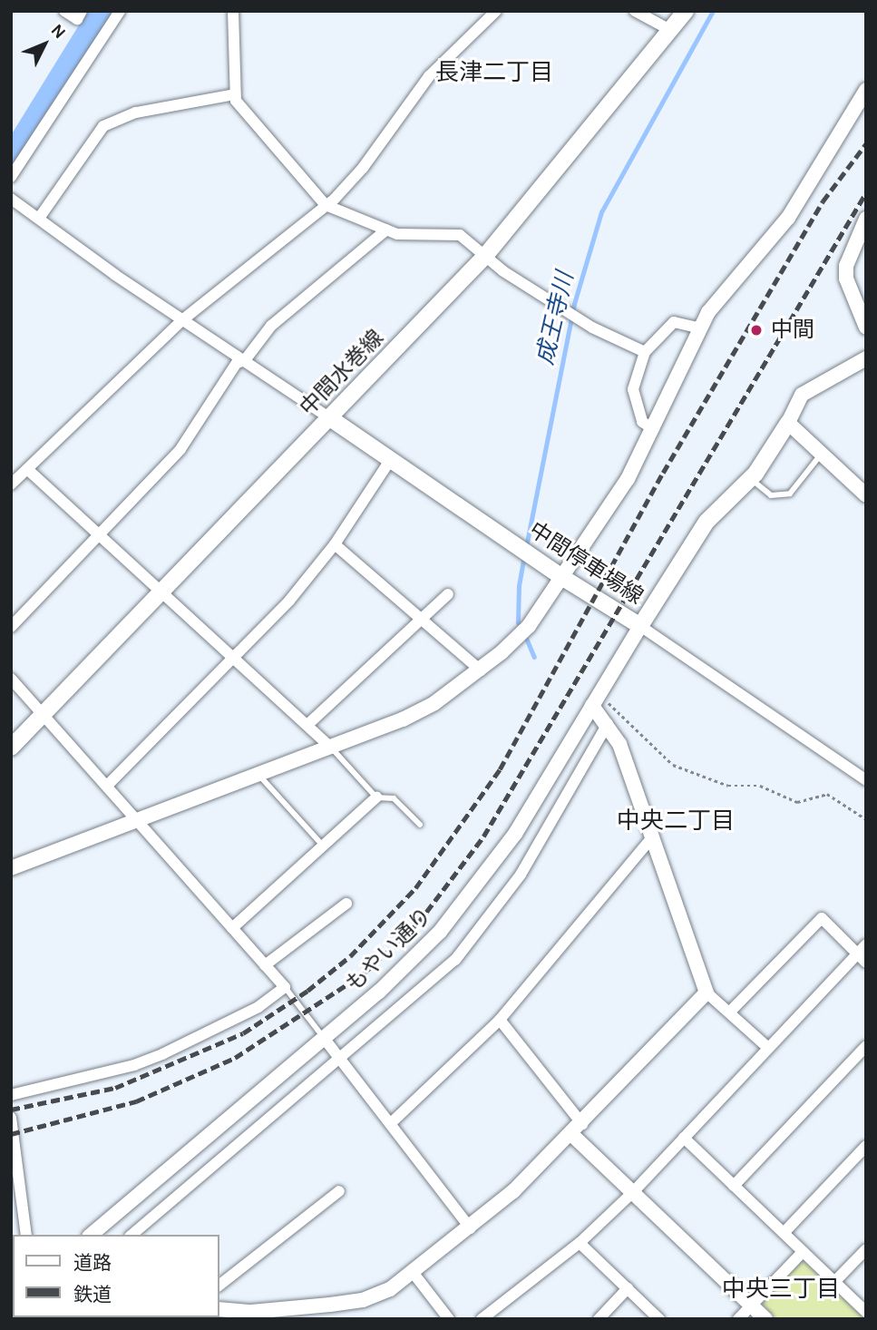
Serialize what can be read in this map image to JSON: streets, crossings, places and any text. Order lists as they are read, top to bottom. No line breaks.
{"streets":{"main road":["中間水巻線","中間停車場線"],"street":["もやい通り"]},"crossings":[["中間水巻線","中間停車場線"],["中間停車場線","もやい通り"]],"districts":["長津二丁目","中央二丁目","中央三丁目"],"water":["成王寺川"],"places":["中間"],"legend":["道路","鉄道"],"north":"top right"}
